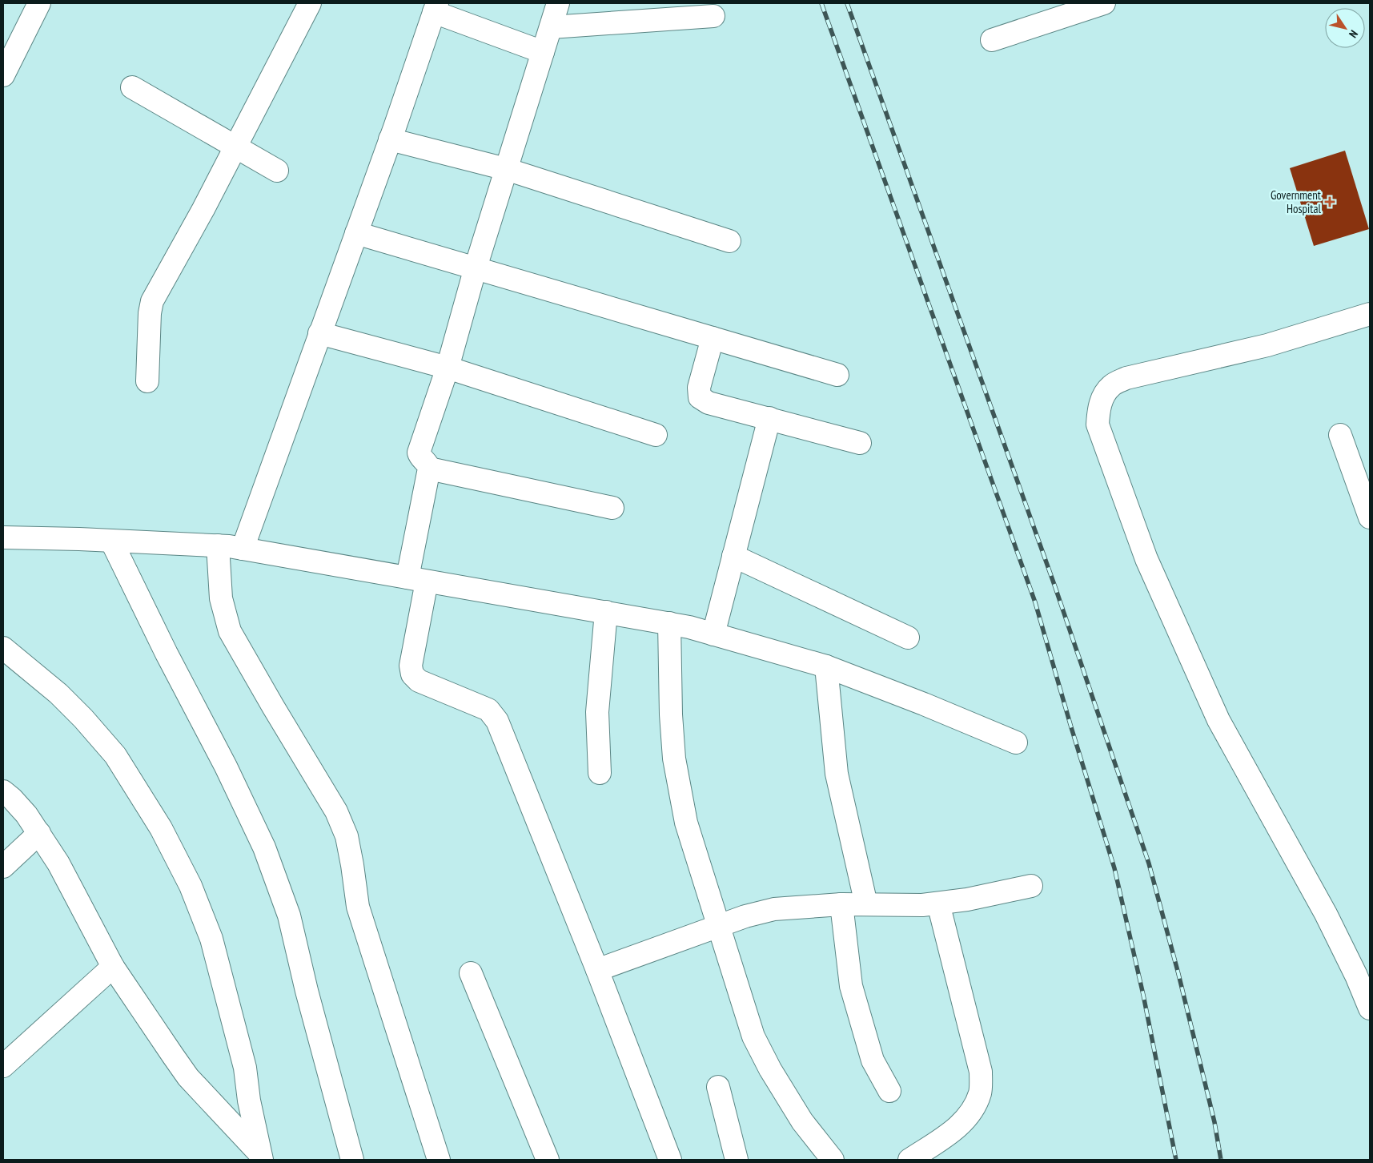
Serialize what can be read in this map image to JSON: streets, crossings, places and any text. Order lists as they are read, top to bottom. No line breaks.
{"places":{"health":["Government Hospital"]},"north":"bottom right"}
